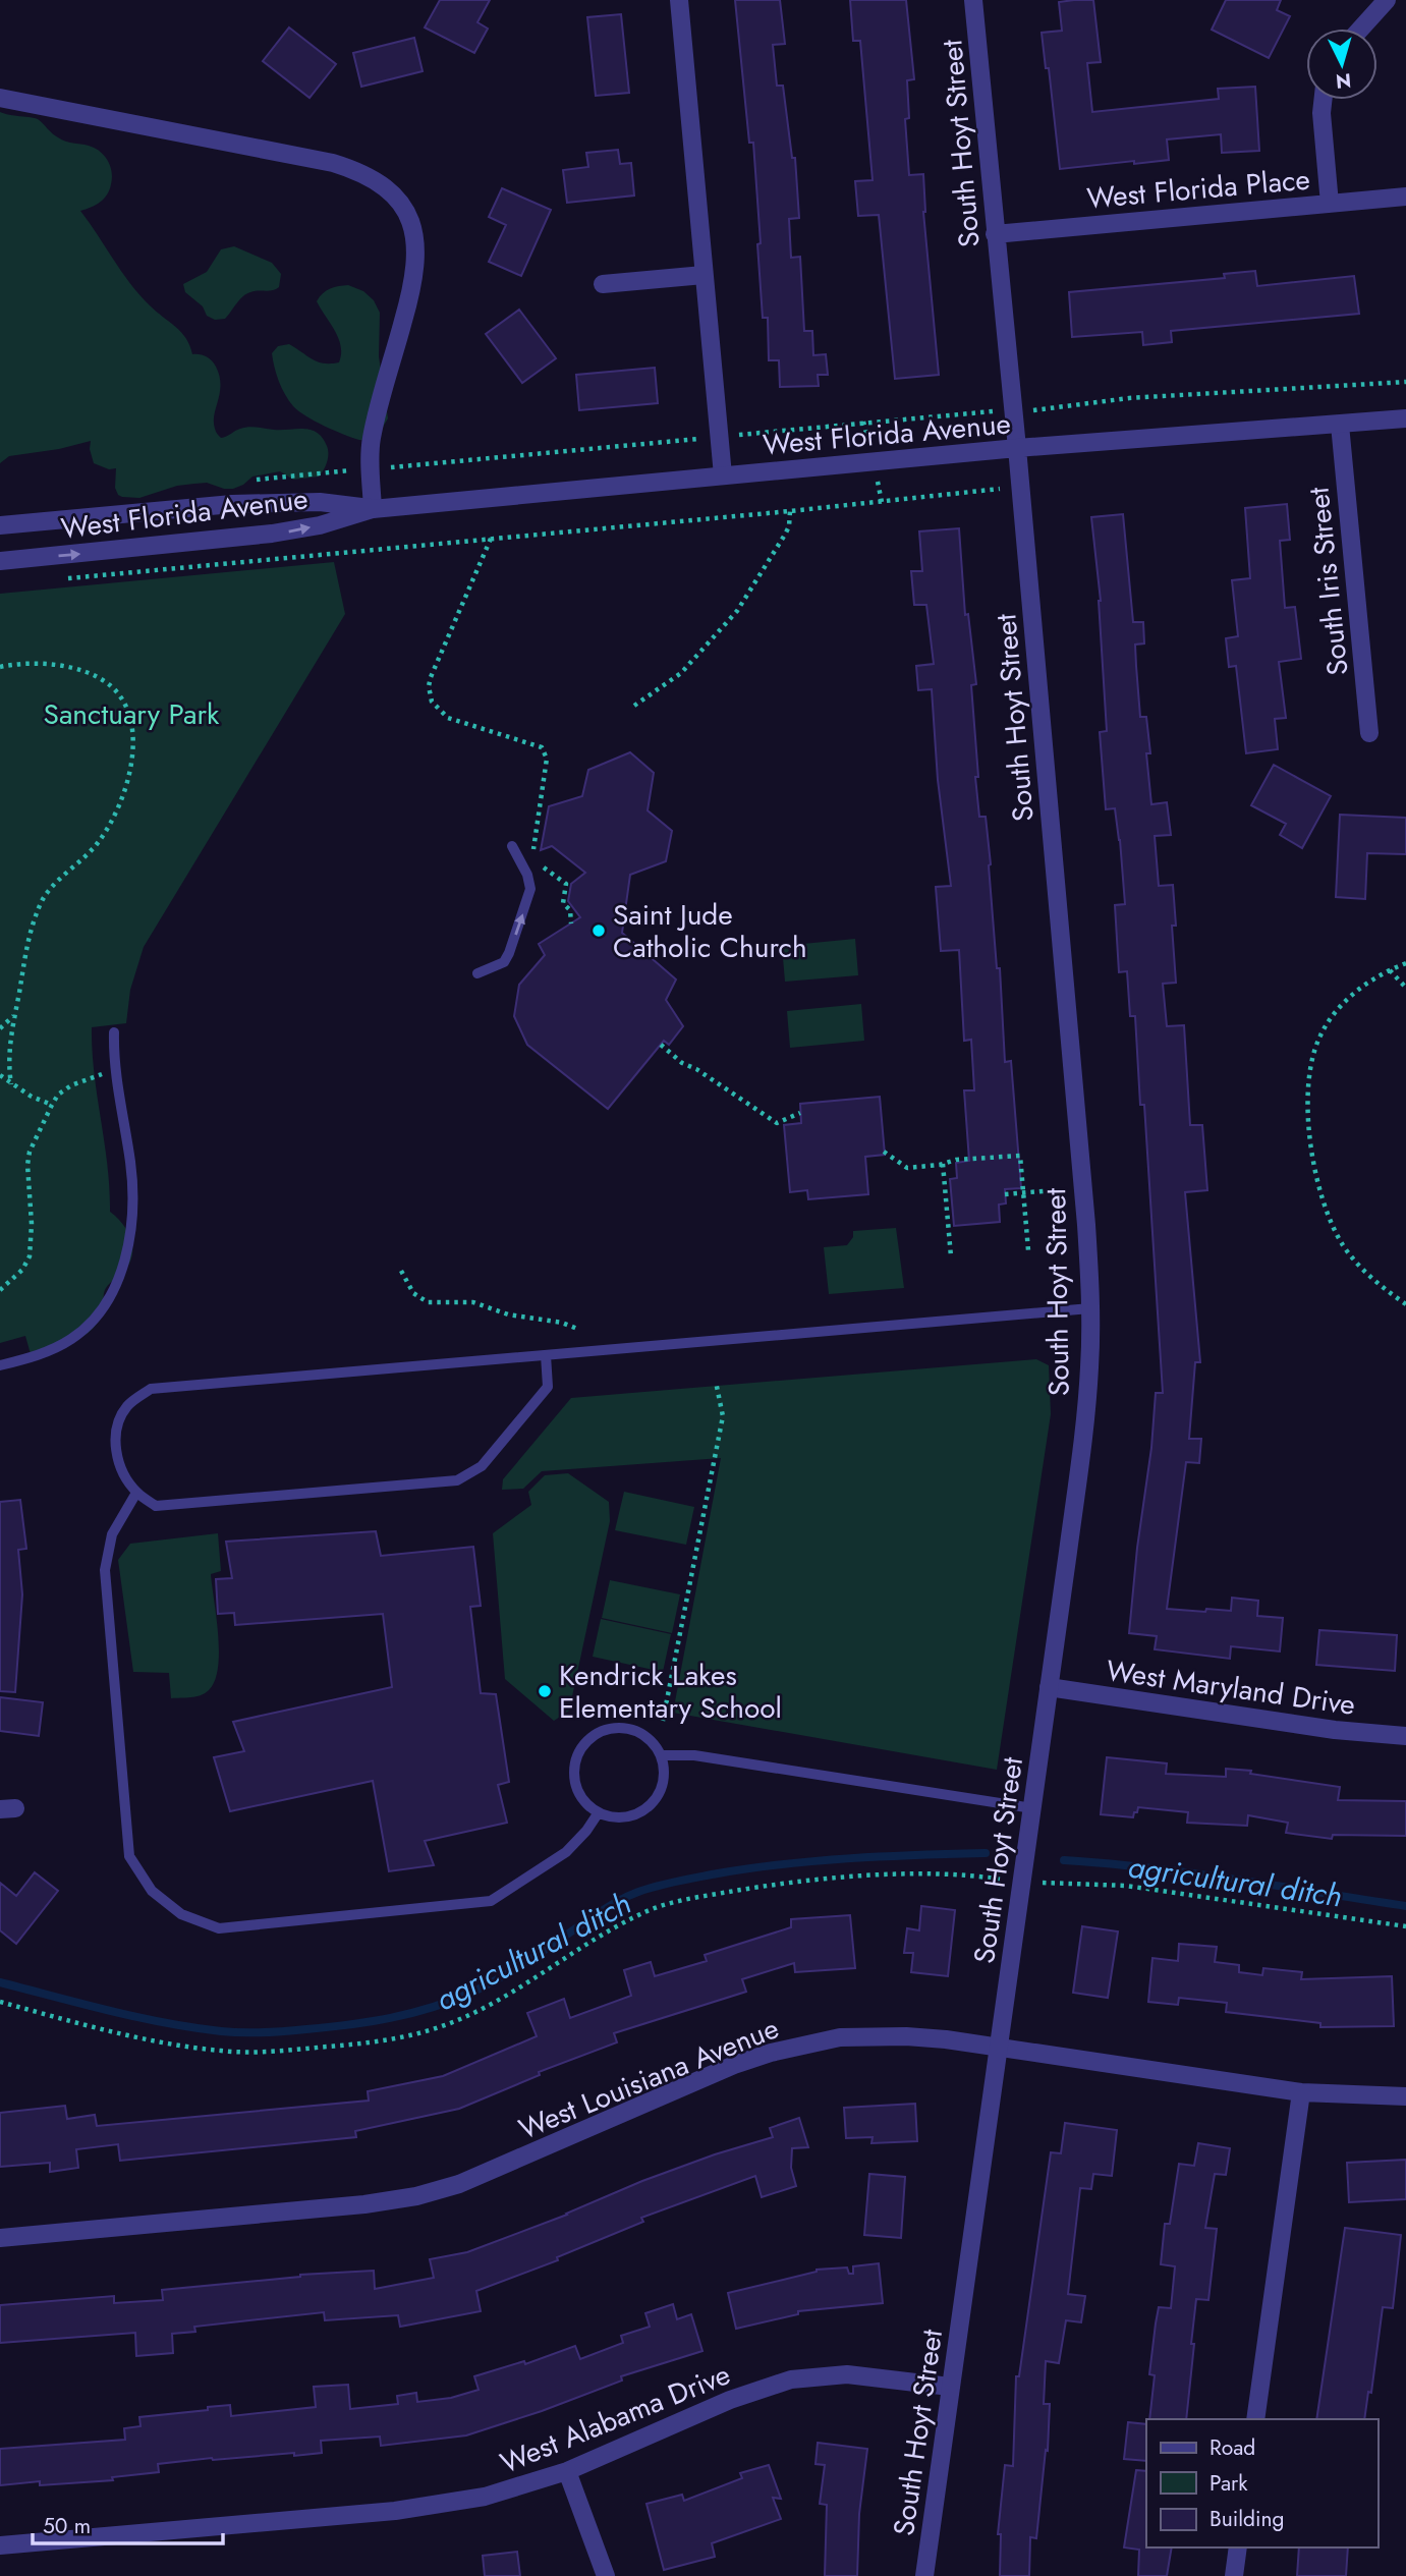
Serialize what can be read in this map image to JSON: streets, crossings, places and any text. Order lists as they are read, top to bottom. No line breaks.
{"streets":{"street":["South Hoyt Street","West Florida Place","West Florida Avenue","South Iris Street","West Maryland Drive","West Louisiana Avenue","West Alabama Drive"]},"crossings":[["South Hoyt Street","West Florida Place"],["South Hoyt Street","West Florida Avenue"],["South Hoyt Street","West Maryland Drive"],["South Hoyt Street","West Louisiana Avenue"],["South Hoyt Street","West Alabama Drive"],["West Florida Avenue","South Iris Street"]],"water":["agricultural ditch"],"parks":["Sanctuary Park"],"places":["Saint Jude Catholic Church","Kendrick Lakes Elementary School"],"legend":["Road","Park","Building"],"scale_bar":"50 m","north":"bottom"}
